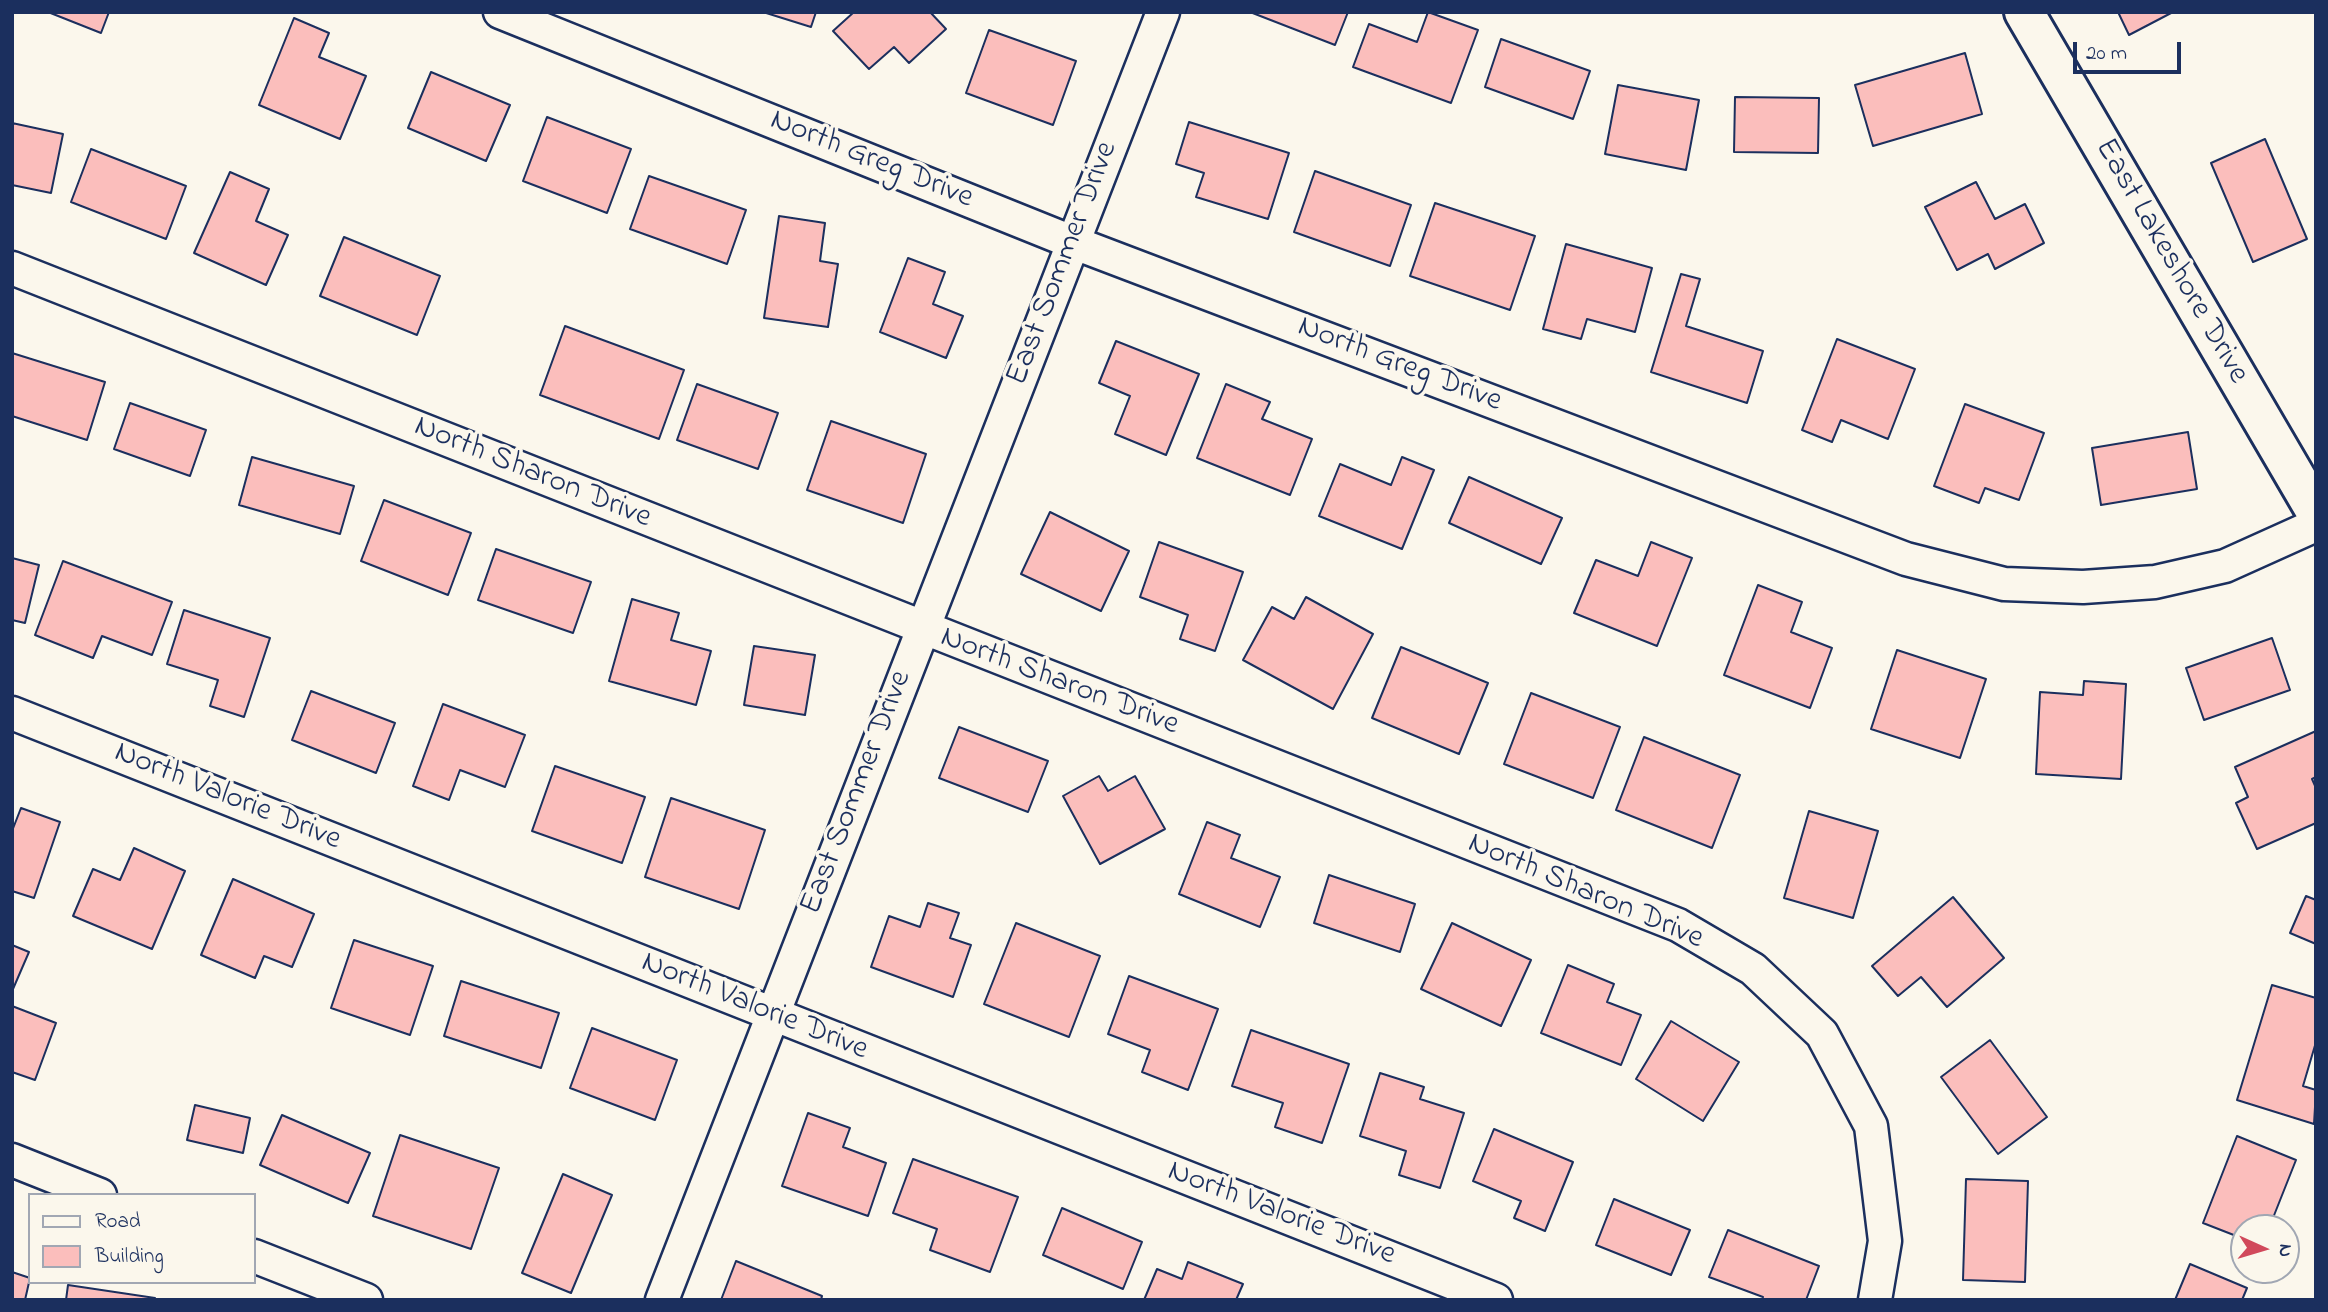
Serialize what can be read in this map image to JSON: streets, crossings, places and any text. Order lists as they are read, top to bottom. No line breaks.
{"streets":{"main road":["East Lakeshore Drive"],"street":["North Greg Drive","East Sommer Drive","North Sharon Drive","North Valorie Drive"]},"crossings":[["North Greg Drive","East Sommer Drive"],["East Sommer Drive","North Sharon Drive"],["East Sommer Drive","North Valorie Drive"]],"legend":["Road","Building"],"scale_bar":"20 m","north":"right"}
